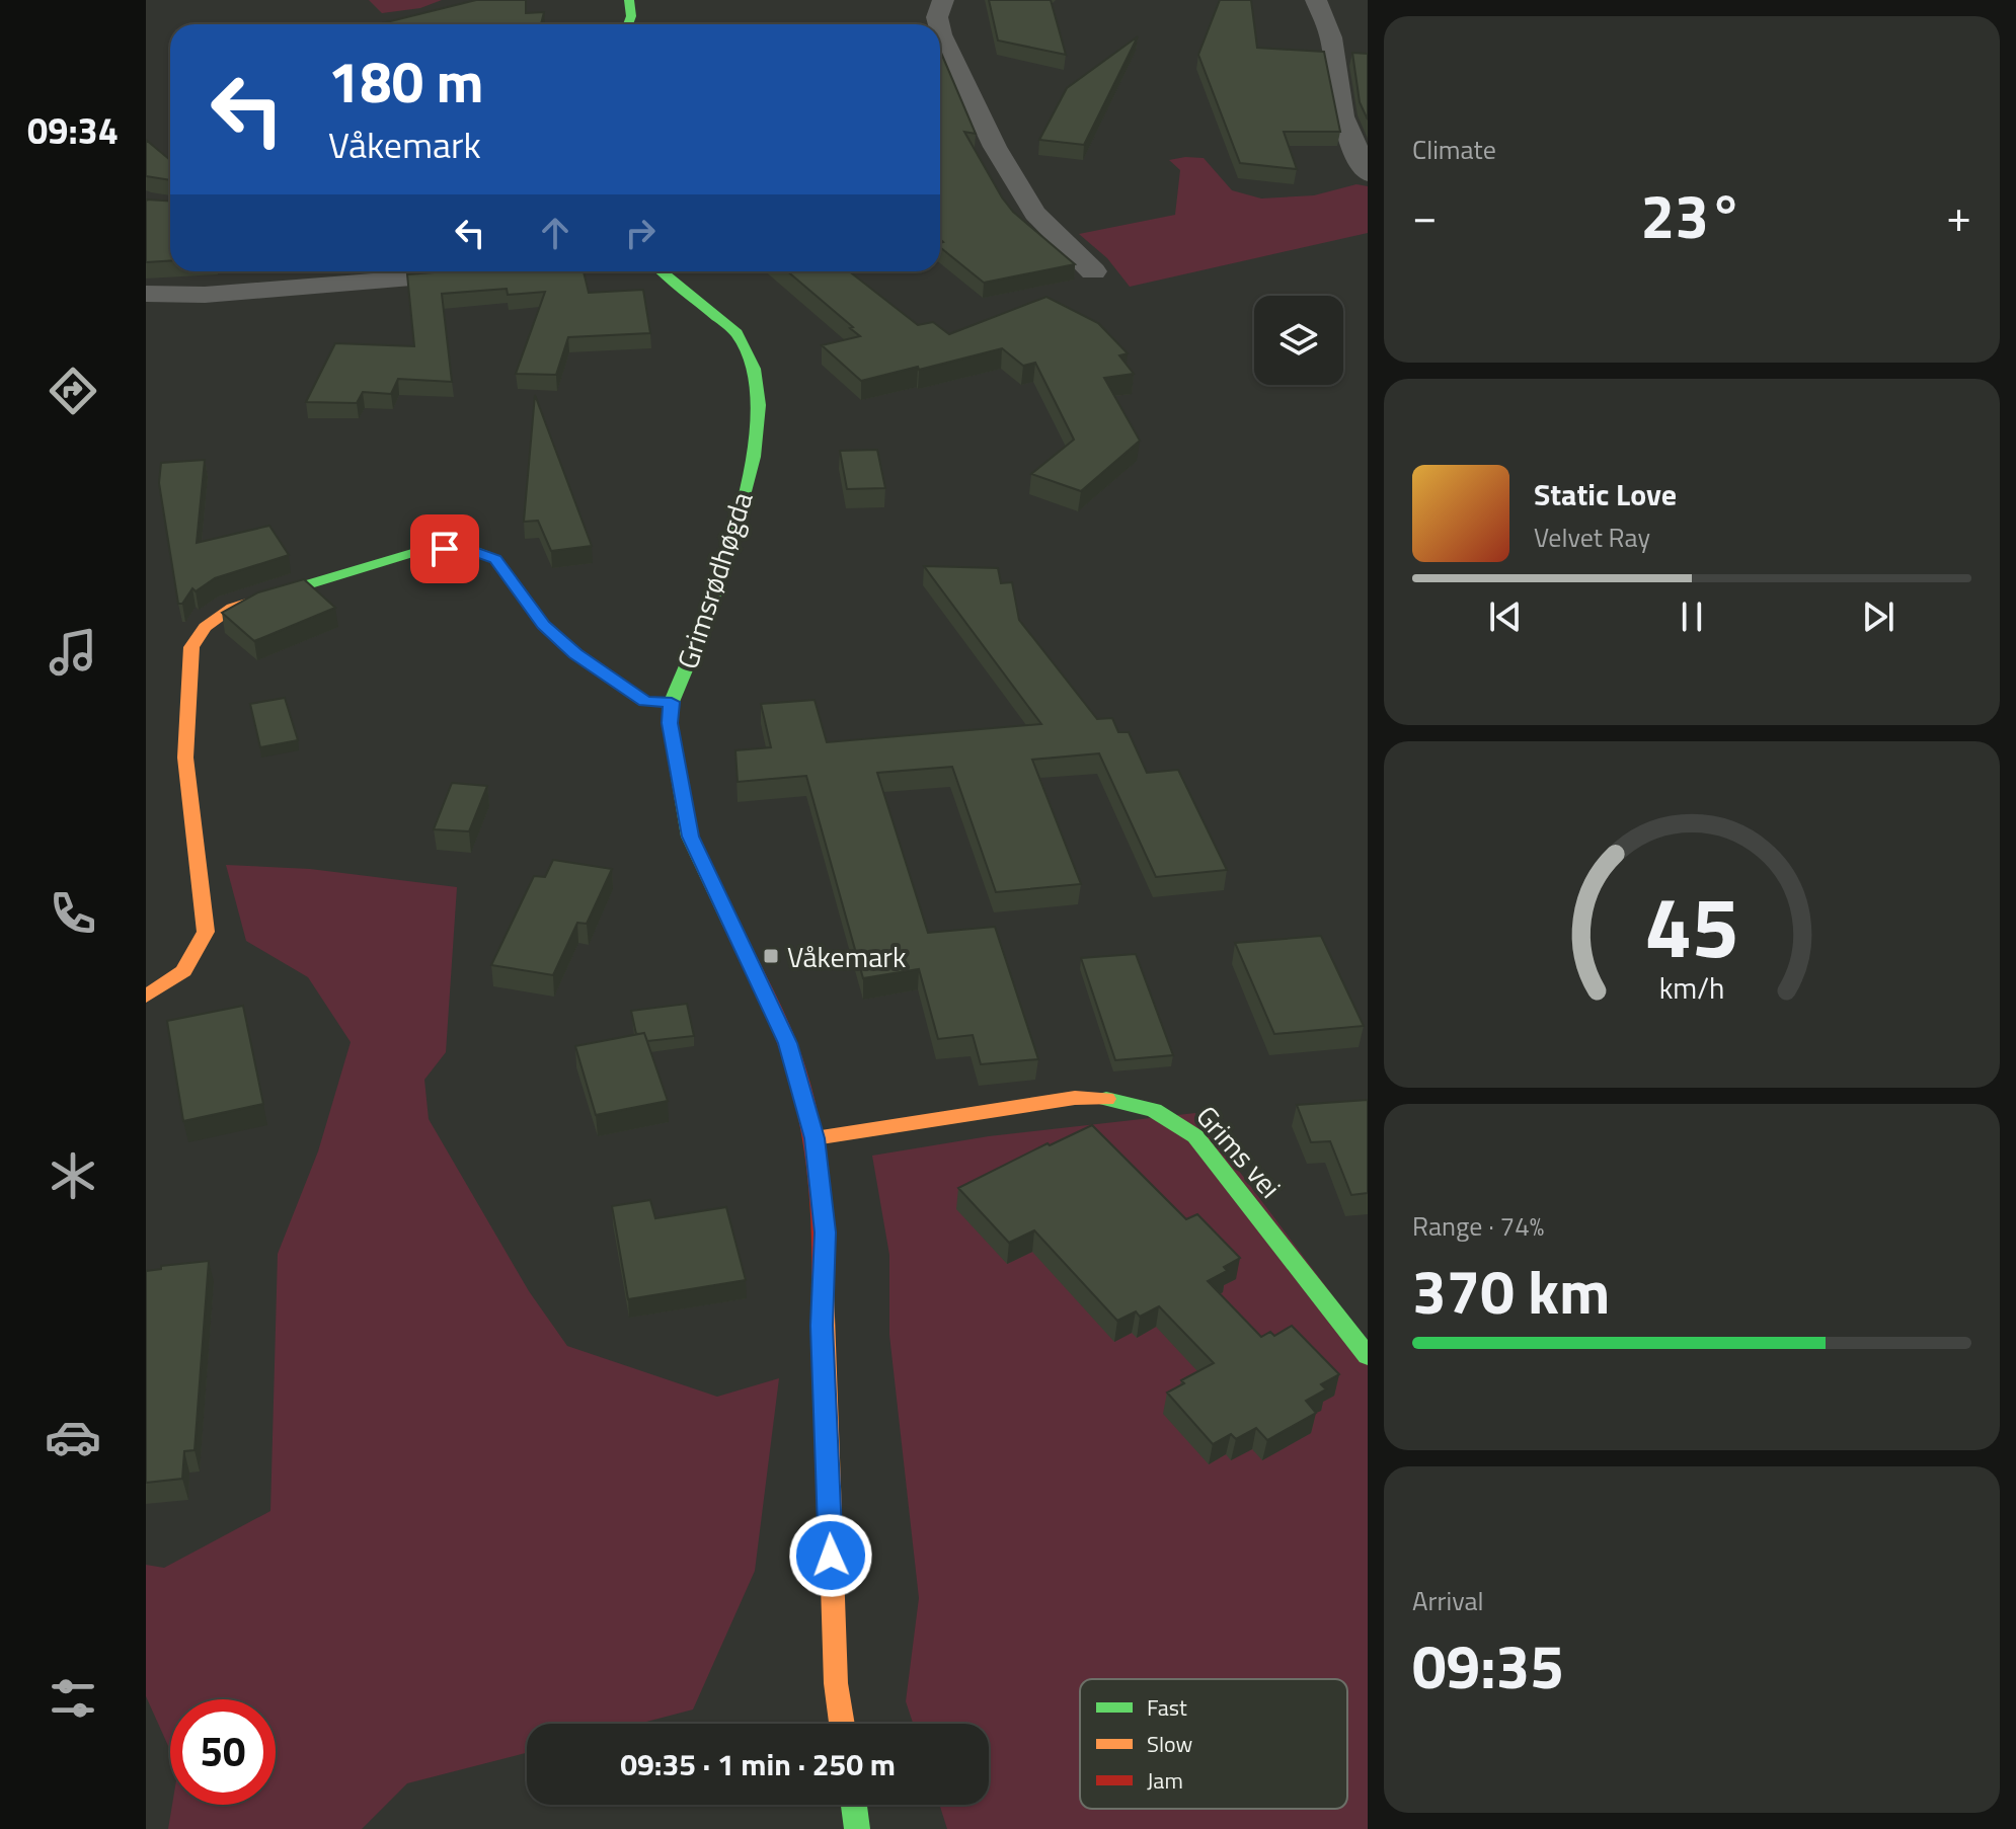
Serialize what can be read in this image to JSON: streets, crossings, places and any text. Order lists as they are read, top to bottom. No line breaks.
{"streets":{"main road":["Grimsrødhøgda","Grims vei"]},"crossings":[["Grimsrødhøgda","Grims vei"]],"places":{"transit":["Våkemark"]},"legend":["Fast","Slow","Jam"],"page":{"tabs":"09:34","tile":["Climate",["Range · 74%","370 km"],["Arrival","09:35"]],"turn":["180 m","Våkemark"],"heat":["−","23°","+"],"song":["Static Love","Velvet Ray"],"limit":"50","trip":"09:35 · 1 min · 250 m","gauge":["45","km/h"]}}
